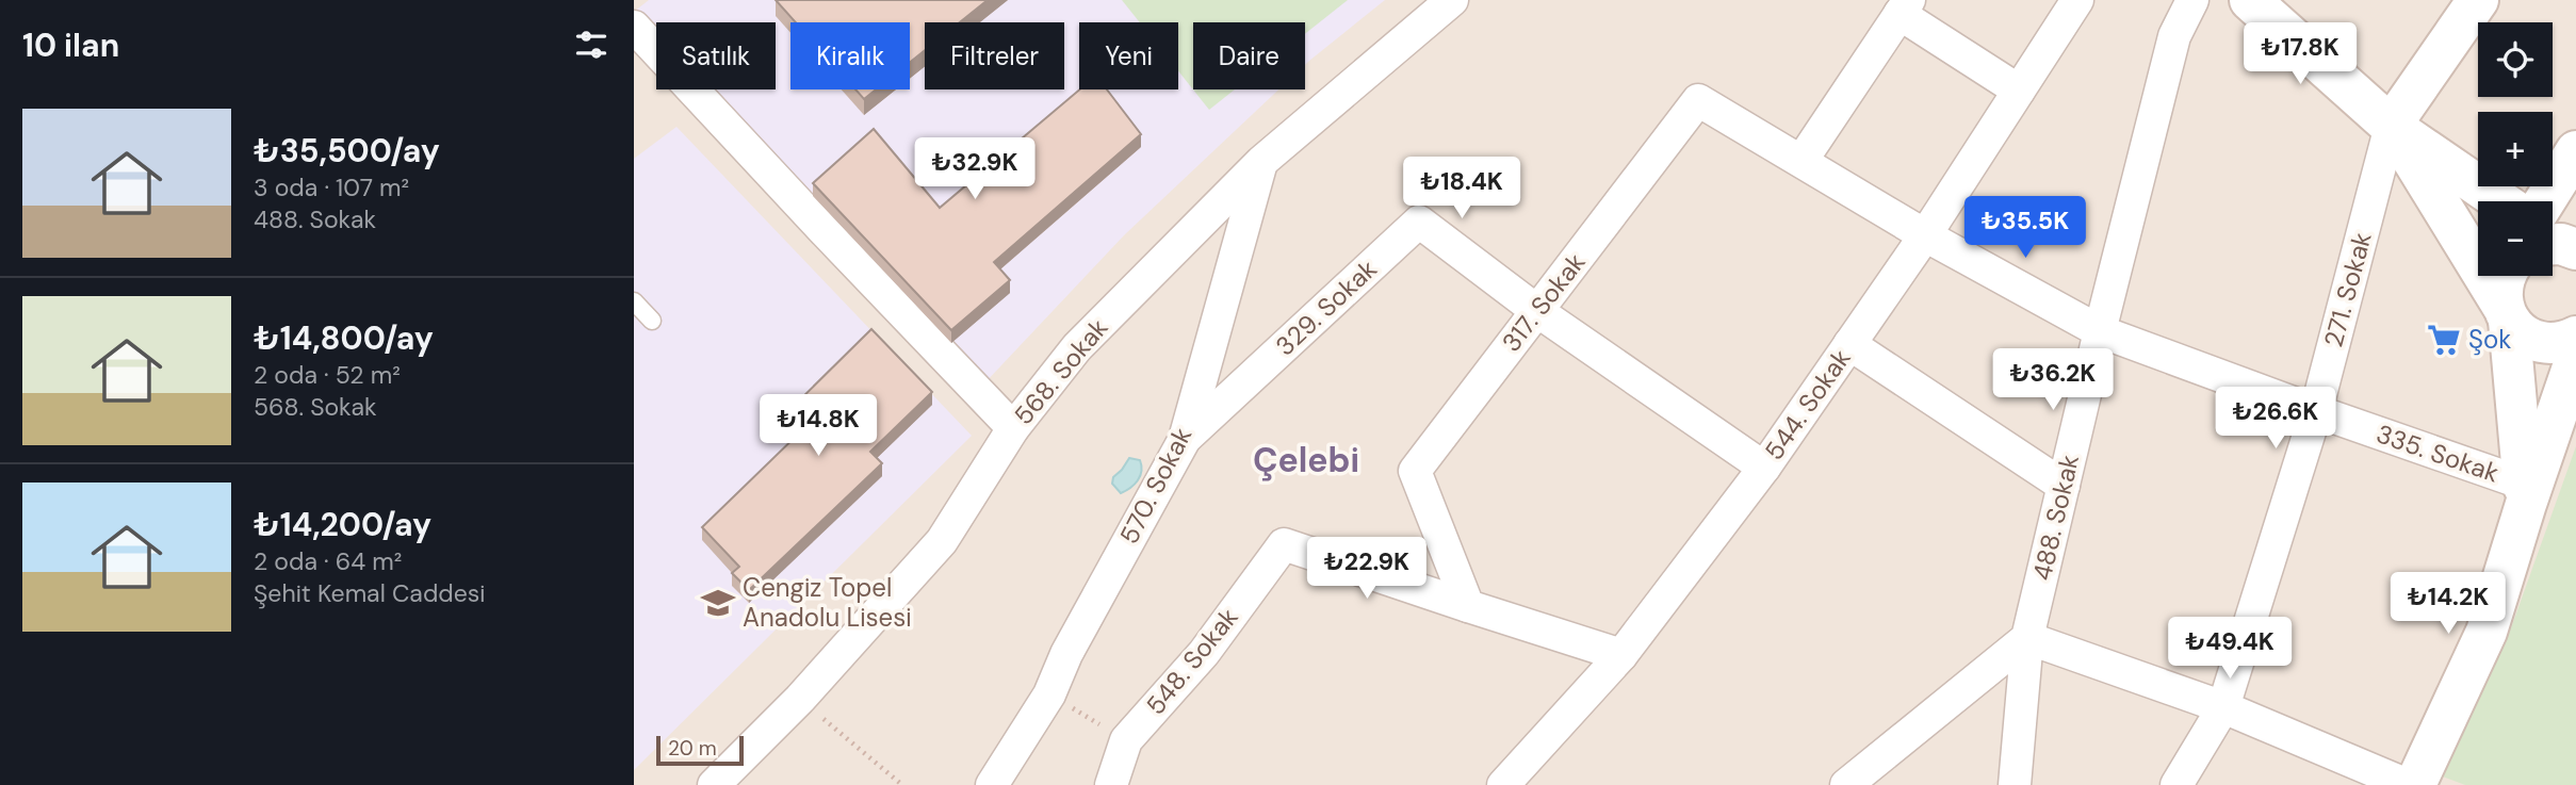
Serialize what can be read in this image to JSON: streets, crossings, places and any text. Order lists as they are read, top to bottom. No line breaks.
{"streets":{"street":["271. Sokak","317. Sokak","329. Sokak","568. Sokak","544. Sokak","335. Sokak","570. Sokak","488. Sokak","548. Sokak"]},"crossings":[["271. Sokak","335. Sokak"],["317. Sokak","329. Sokak"],["317. Sokak","544. Sokak"],["317. Sokak","335. Sokak"],["317. Sokak","488. Sokak"],["317. Sokak","548. Sokak"],["329. Sokak","544. Sokak"],["329. Sokak","570. Sokak"],["568. Sokak","570. Sokak"],["335. Sokak","488. Sokak"]],"districts":["Çelebi"],"places":{"supermarket":["Şok"],"school or university":["Cengiz Topel Anadolu Lisesi"]},"scale_bar":"20 m","page":{"heading":"10 ilan","map_buttons":["+","−"],"price":["₺17.8K","₺32.9K","₺18.4K","₺35.5K","₺36.2K","₺26.6K","₺14.8K","₺22.9K","₺14.2K","₺49.4K"],"chip":["Satılık","Kiralık","Filtreler","Yeni","Daire"],"list":[{"name":"₺35,500/ay","note":"3 oda · 107 m² · 488. Sokak"},{"name":"₺14,800/ay","note":"2 oda · 52 m² · 568. Sokak"},{"name":"₺14,200/ay","note":"2 oda · 64 m² · Şehit Kemal Caddesi"}],"scale":"20 m"}}
